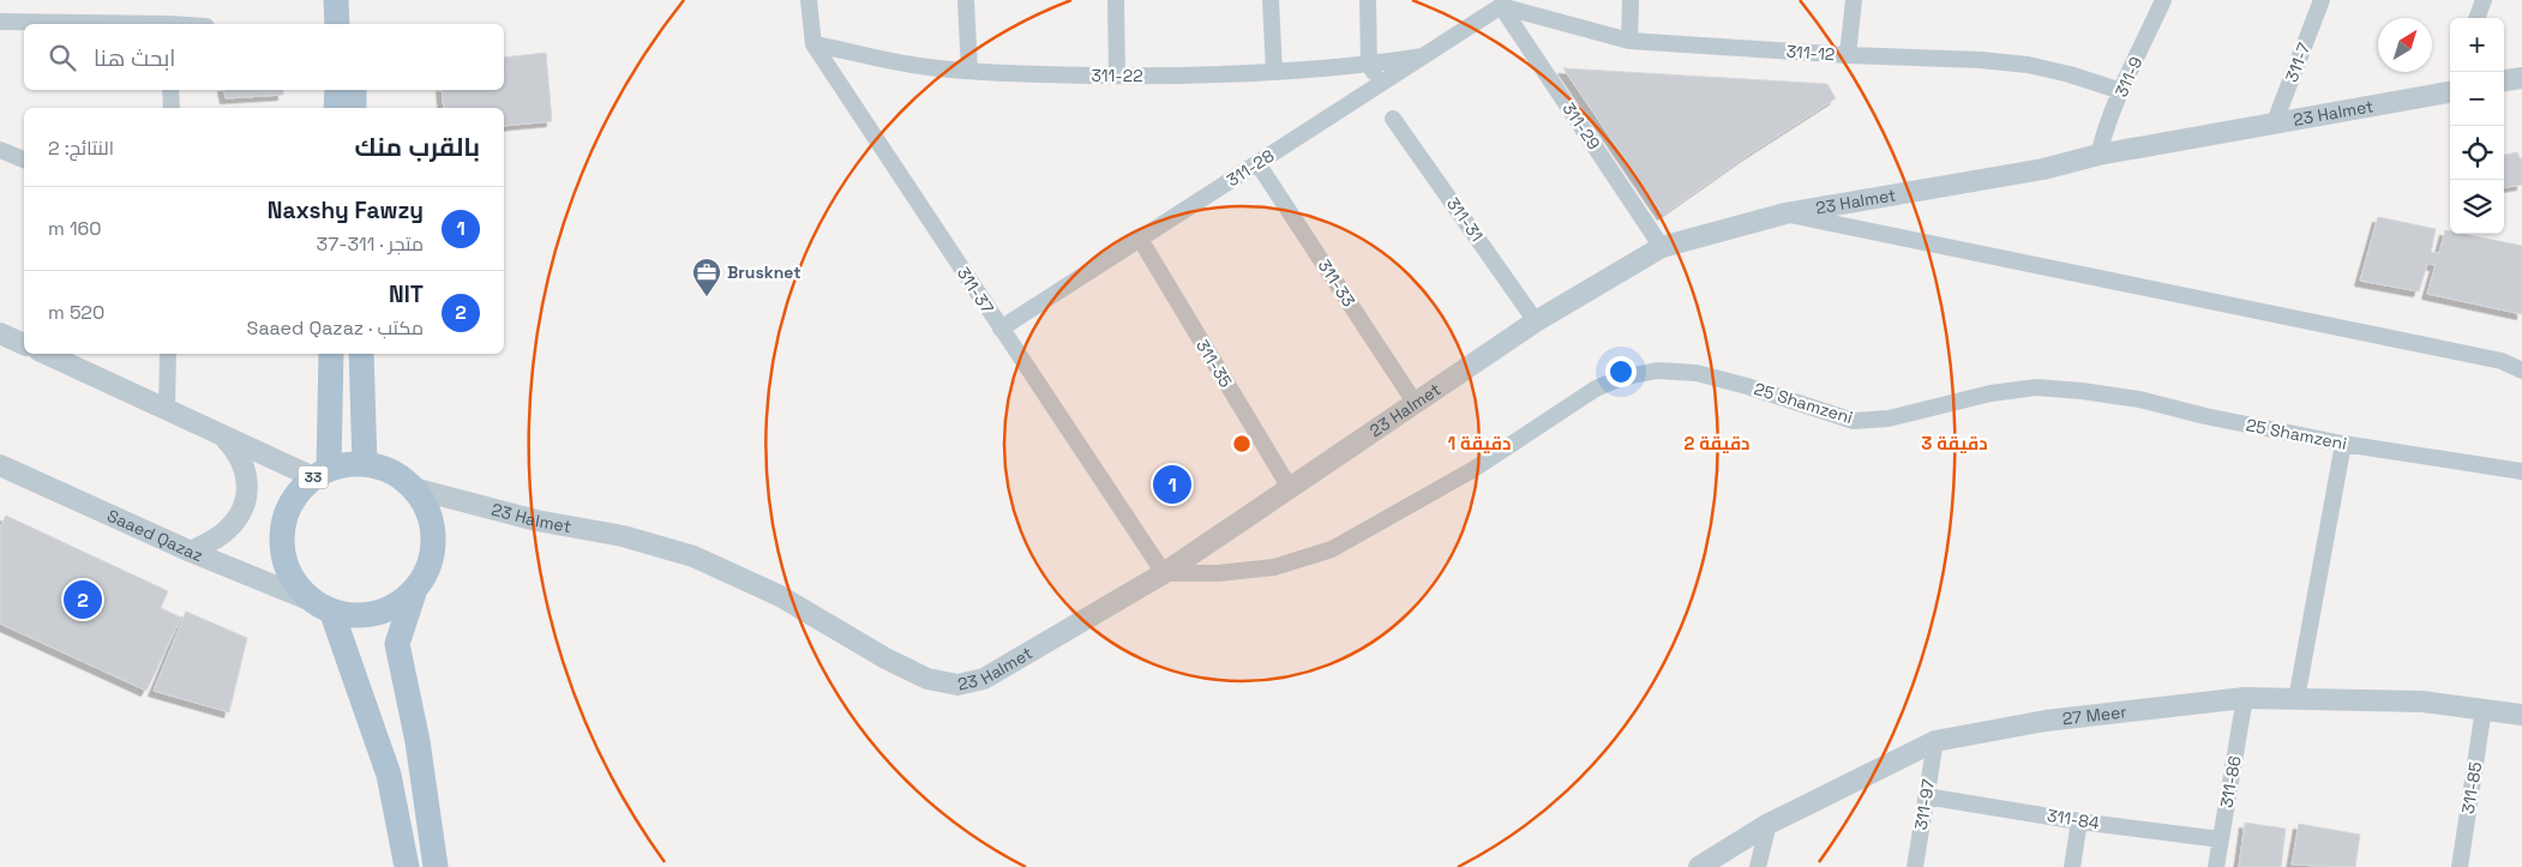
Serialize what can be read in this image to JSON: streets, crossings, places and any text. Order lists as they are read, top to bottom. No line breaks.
{"streets":{"main road":["33"],"street":["311-12","311-7","311-22","311-9","23 Halmet","311-29","311-28","311-31","311-33","311-37","311-35","25 Shamzeni","Saaed Qazaz","27 Meer","311-86","311-85","311-97","311-84"]},"crossings":[["311-12","311-9"],["311-12","311-29"],["311-12","311-28"],["311-7","23 Halmet"],["311-22","311-28"],["311-22","311-37"],["311-9","23 Halmet"],["23 Halmet","311-29"],["23 Halmet","311-31"],["23 Halmet","311-33"],["23 Halmet","311-37"],["23 Halmet","311-35"],["23 Halmet","25 Shamzeni"],["23 Halmet","33"],["23 Halmet","Saaed Qazaz"],["311-29","311-28"],["311-28","311-33"],["311-28","311-37"],["311-28","311-35"],["311-37","25 Shamzeni"],["33","Saaed Qazaz"],["27 Meer","311-86"],["27 Meer","311-85"],["27 Meer","311-97"],["311-86","311-84"],["311-97","311-84"]],"places":{"office":["Brusknet"]},"north":"top right","page":{"map_buttons":["+","−"],"search":"ابحث هنا","heading":["بالقرب منك","النتائج: 2"],"list":[{"mark":"1","name":"Naxshy Fawzy","note":"متجر · 311-37","value":"160 m"},{"mark":"2","name":"NIT","note":"مكتب · Saaed Qazaz","value":"520 m"}],"pins":["1","2"]},"rings":["1 دقيقة","2 دقيقة","3 دقيقة"]}
